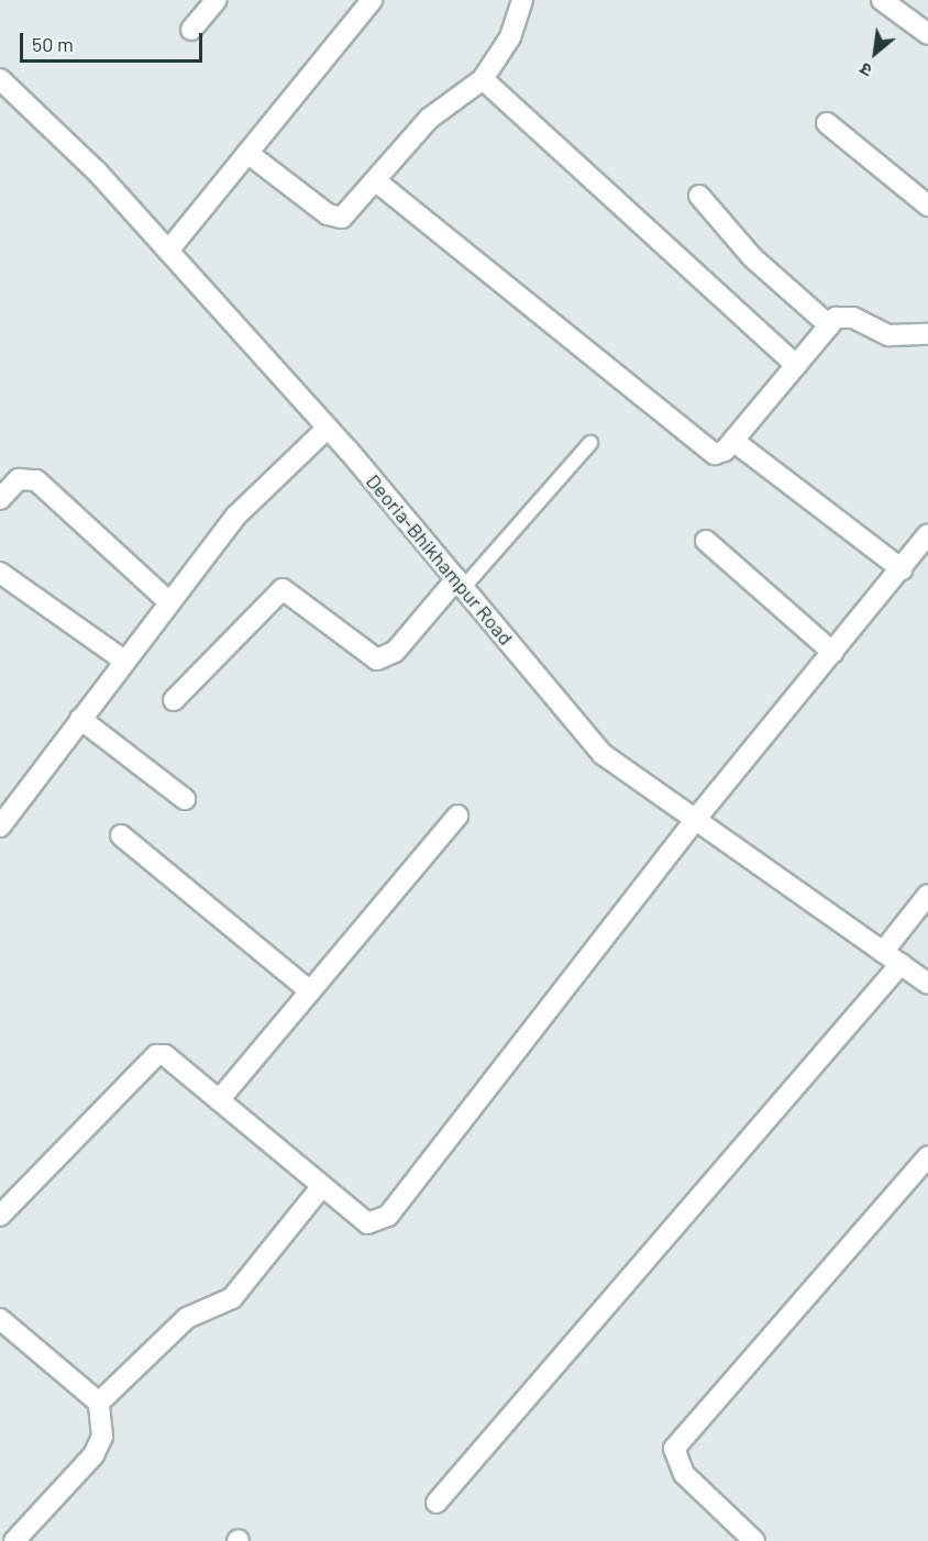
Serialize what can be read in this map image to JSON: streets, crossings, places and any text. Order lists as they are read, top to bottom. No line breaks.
{"streets":{"street":["Deoria-Bhikhampur Road"]},"scale_bar":"50 m","north":"bottom left"}
